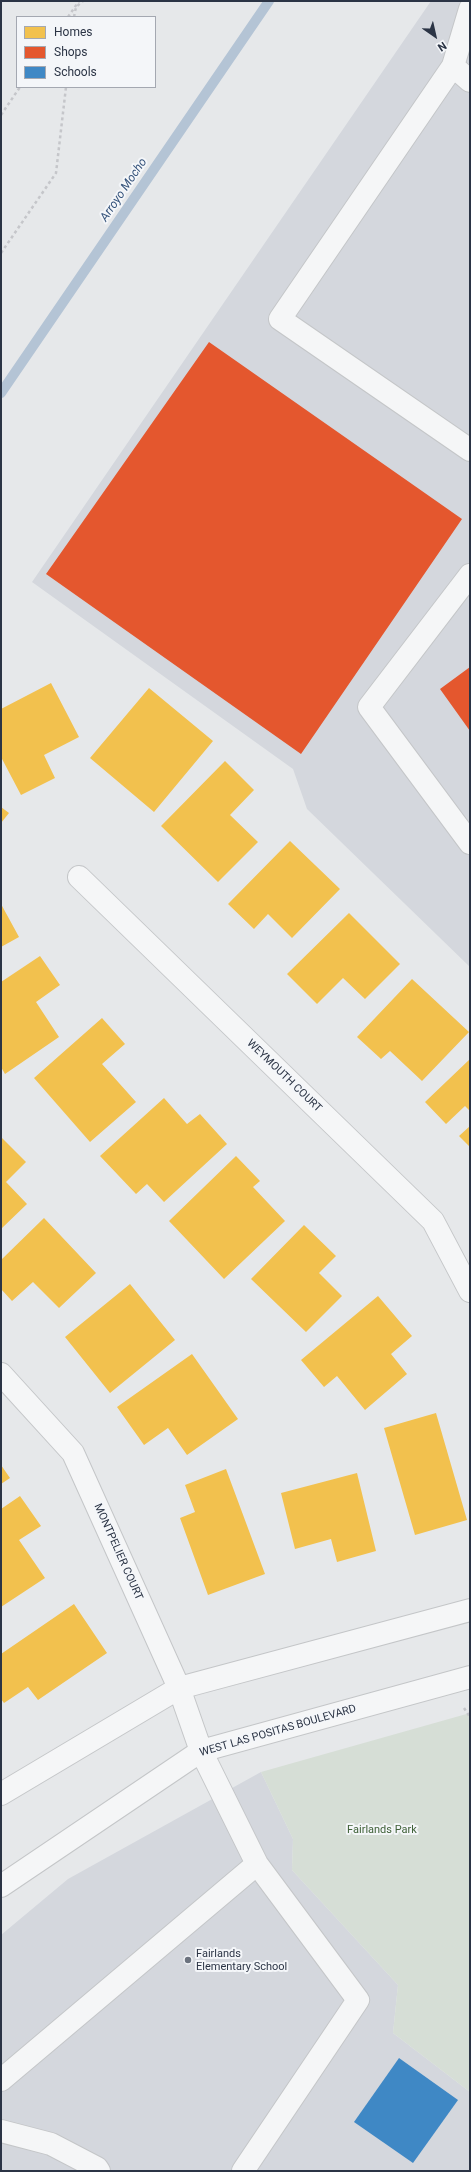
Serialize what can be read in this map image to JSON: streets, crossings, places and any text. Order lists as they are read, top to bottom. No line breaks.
{"streets":{"street":["WEYMOUTH COURT","MONTPELIER COURT","WEST LAS POSITAS BOULEVARD"]},"crossings":[["MONTPELIER COURT","WEST LAS POSITAS BOULEVARD"]],"water":["Arroyo Mocho"],"parks":["Fairlands Park"],"places":["Fairlands Elementary School"],"legend":["Homes","Shops","Schools"],"north":"bottom right"}
